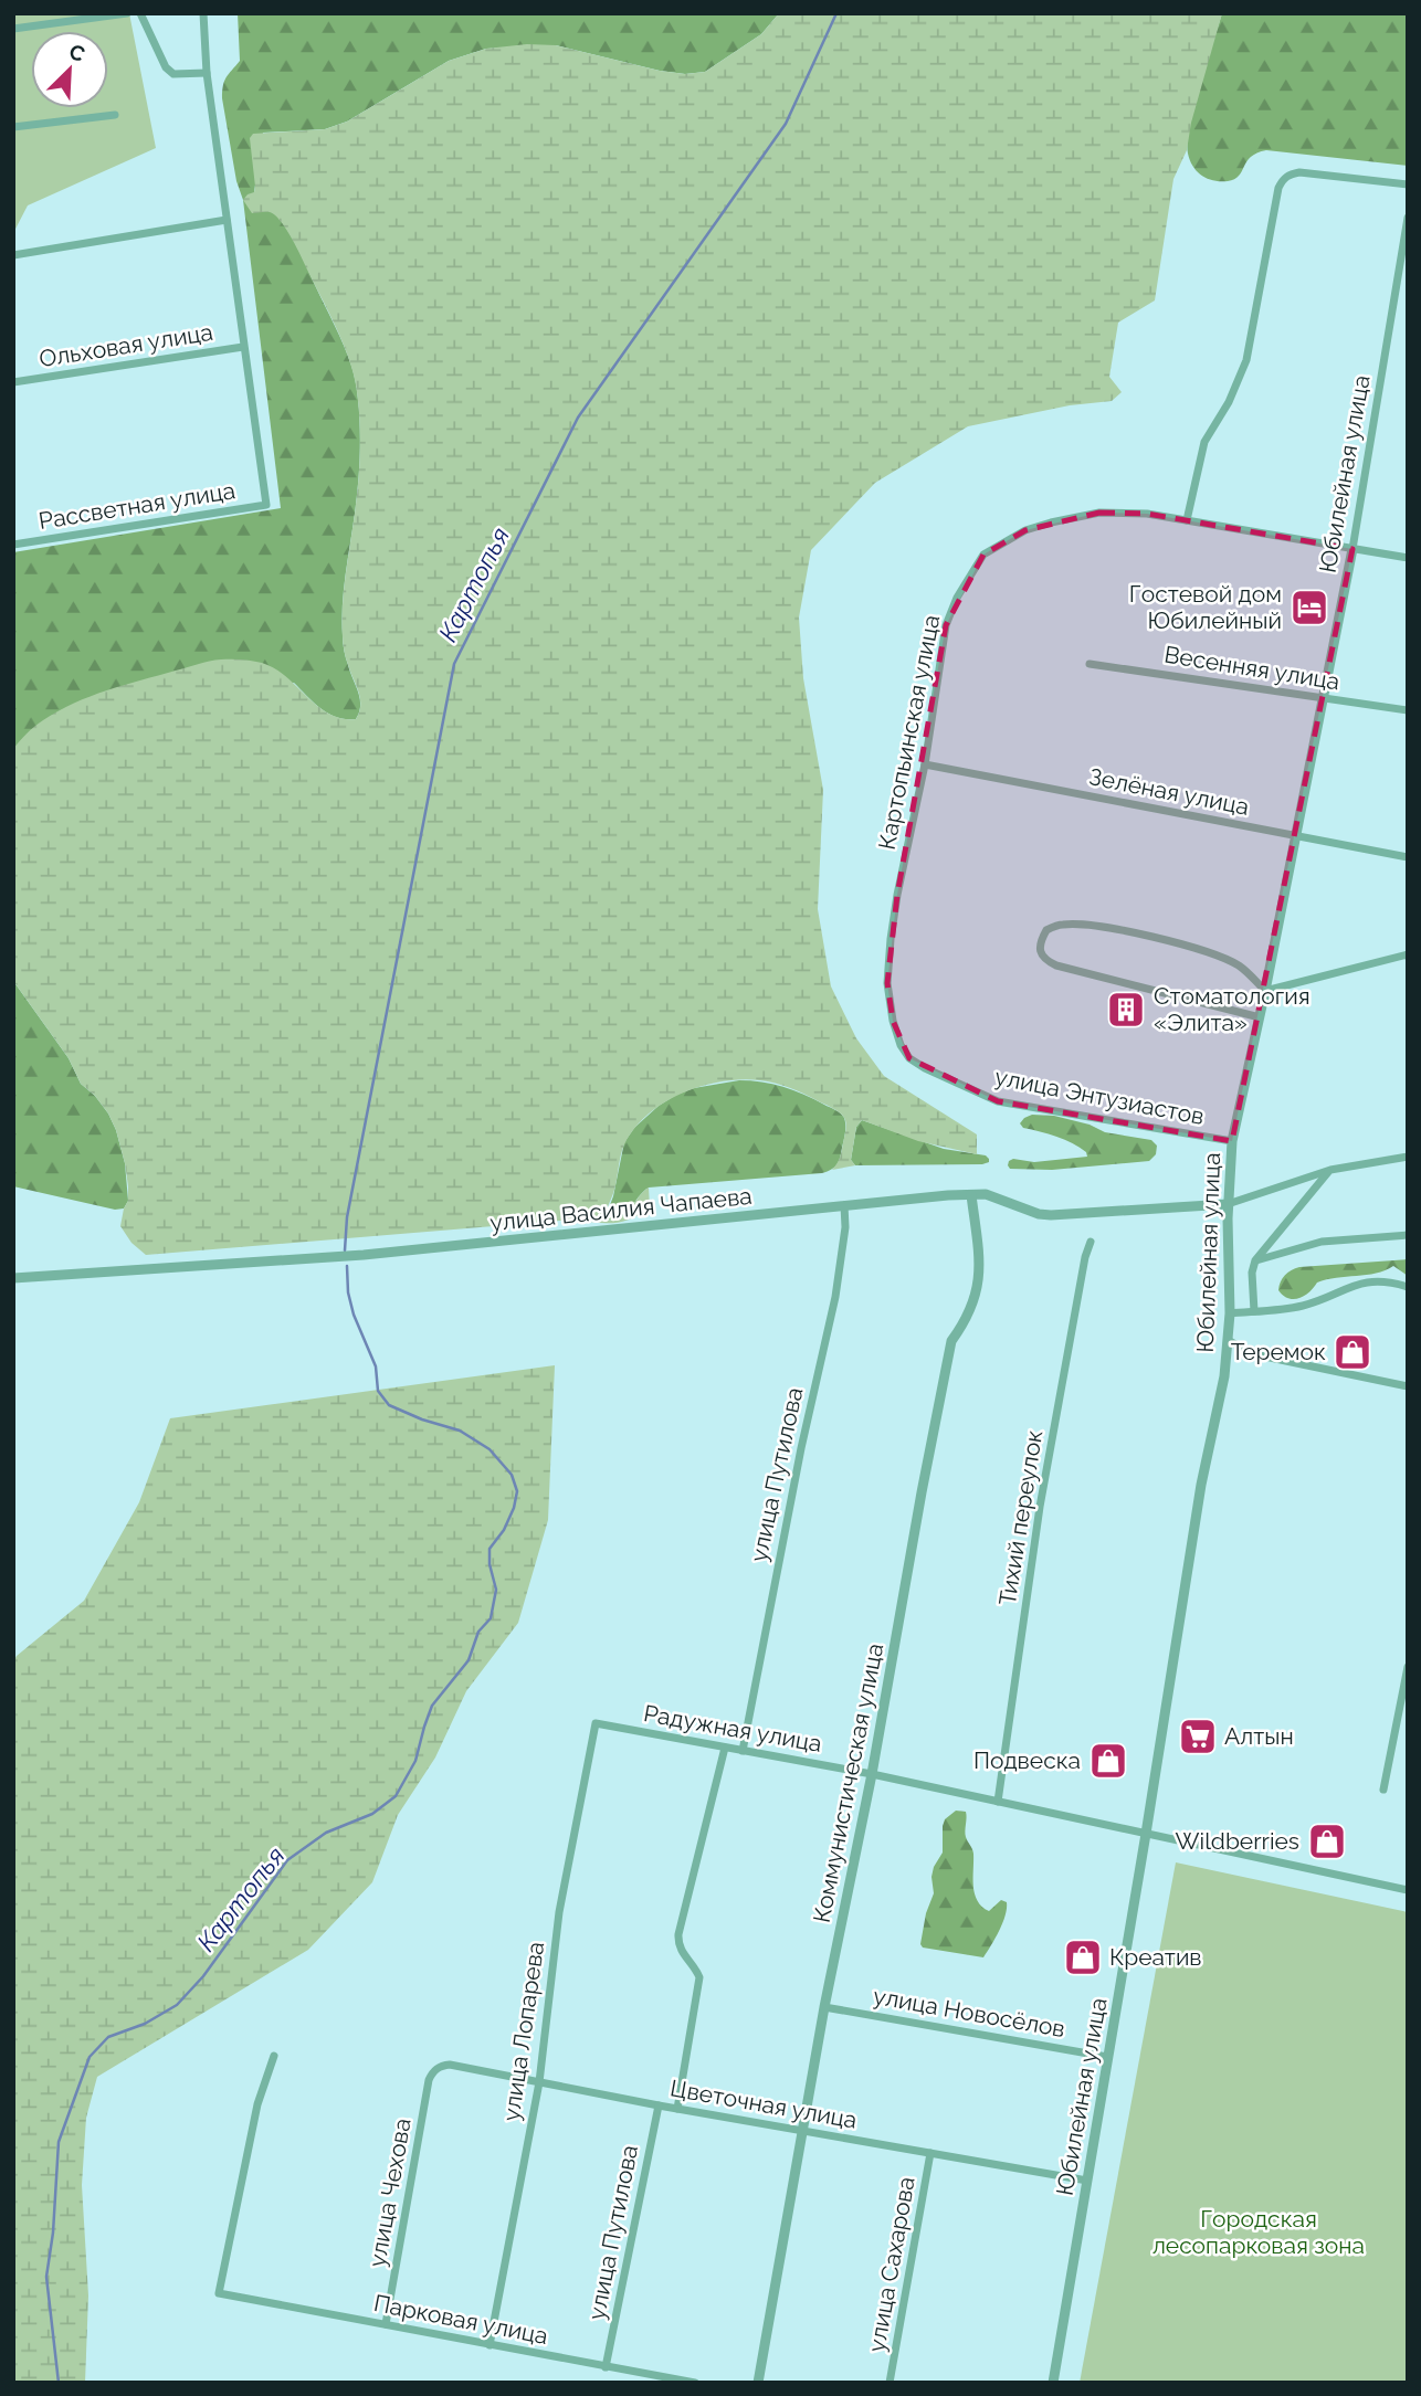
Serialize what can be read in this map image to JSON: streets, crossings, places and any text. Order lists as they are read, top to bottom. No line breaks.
{"streets":{"street":["Ольховая улица","Юбилейная улица","Рассветная улица","Весенняя улица","Картопьинская улица","Зелёная улица","улица Энтузиастов","улица Василия Чапаева","улица Путилова","Тихий переулок","Радужная улица","Коммунистическая улица","улица Новосёлов","улица Лопарева","Цветочная улица","улица Чехова","улица Сахарова","Парковая улица"]},"crossings":[["Ольховая улица","Рассветная улица"],["Юбилейная улица","Весенняя улица"],["Юбилейная улица","Картопьинская улица"],["Юбилейная улица","Зелёная улица"],["Юбилейная улица","улица Энтузиастов"],["Юбилейная улица","улица Василия Чапаева"],["Юбилейная улица","Радужная улица"],["Юбилейная улица","улица Новосёлов"],["Юбилейная улица","Цветочная улица"],["Картопьинская улица","Зелёная улица"],["Картопьинская улица","улица Энтузиастов"],["улица Василия Чапаева","улица Путилова"],["улица Василия Чапаева","Коммунистическая улица"],["улица Путилова","Радужная улица"],["улица Путилова","Цветочная улица"],["улица Путилова","Парковая улица"],["Тихий переулок","Радужная улица"],["Радужная улица","Коммунистическая улица"],["Радужная улица","улица Лопарева"],["Коммунистическая улица","улица Новосёлов"],["Коммунистическая улица","Цветочная улица"],["улица Лопарева","Цветочная улица"],["улица Лопарева","Парковая улица"],["Цветочная улица","улица Чехова"],["Цветочная улица","улица Сахарова"],["улица Чехова","Парковая улица"]],"water":["Картопья"],"parks":["Городская лесопарковая зона"],"places":{"hotel":["Гостевой дом Юбилейный"],"building":["Стоматология «Элита»"],"shop":["Теремок","Подвеска","Wildberries","Креатив"],"supermarket":["Алтын"]},"north":"top right"}
